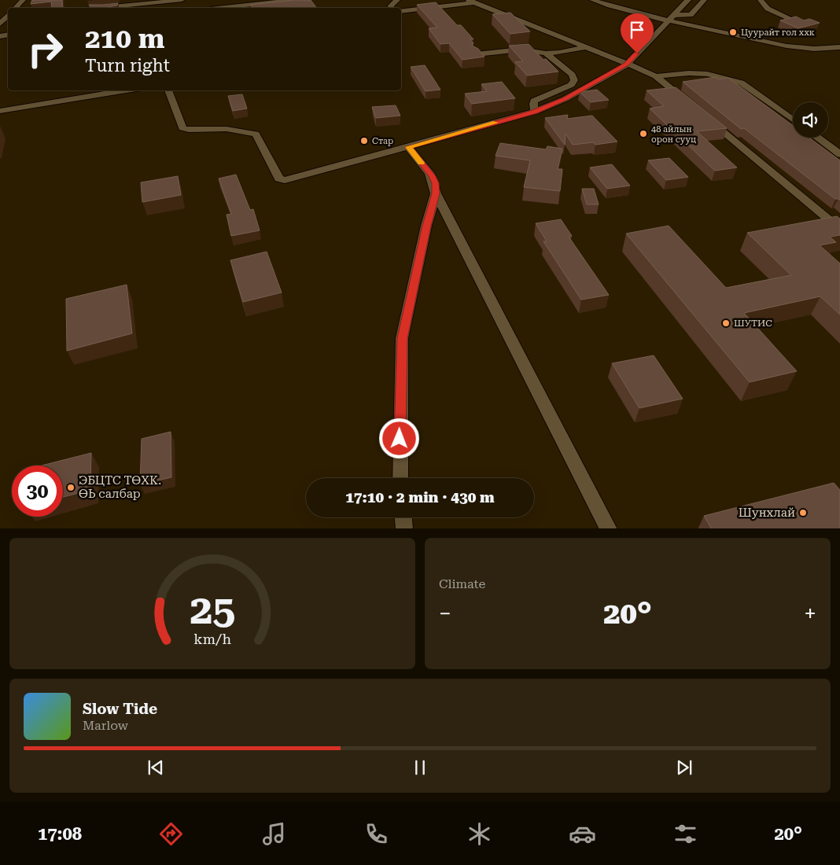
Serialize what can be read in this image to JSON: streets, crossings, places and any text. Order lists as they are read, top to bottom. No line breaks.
{"places":["Цуурайт гол ххк","48 айлын орон сууц","Стар","ШУТИС","ЭБЦТС ТӨХК. ӨЬ салбар","Шунхлай"],"page":{"turn":["210 m","Turn right"],"limit":"30","trip":"17:10 · 2 min · 430 m","tile":"Climate","heat":["−","20°","+"],"song":["Slow Tide","Marlow"],"tabs":["17:08","20°"],"gauge":["25","km/h"]}}
